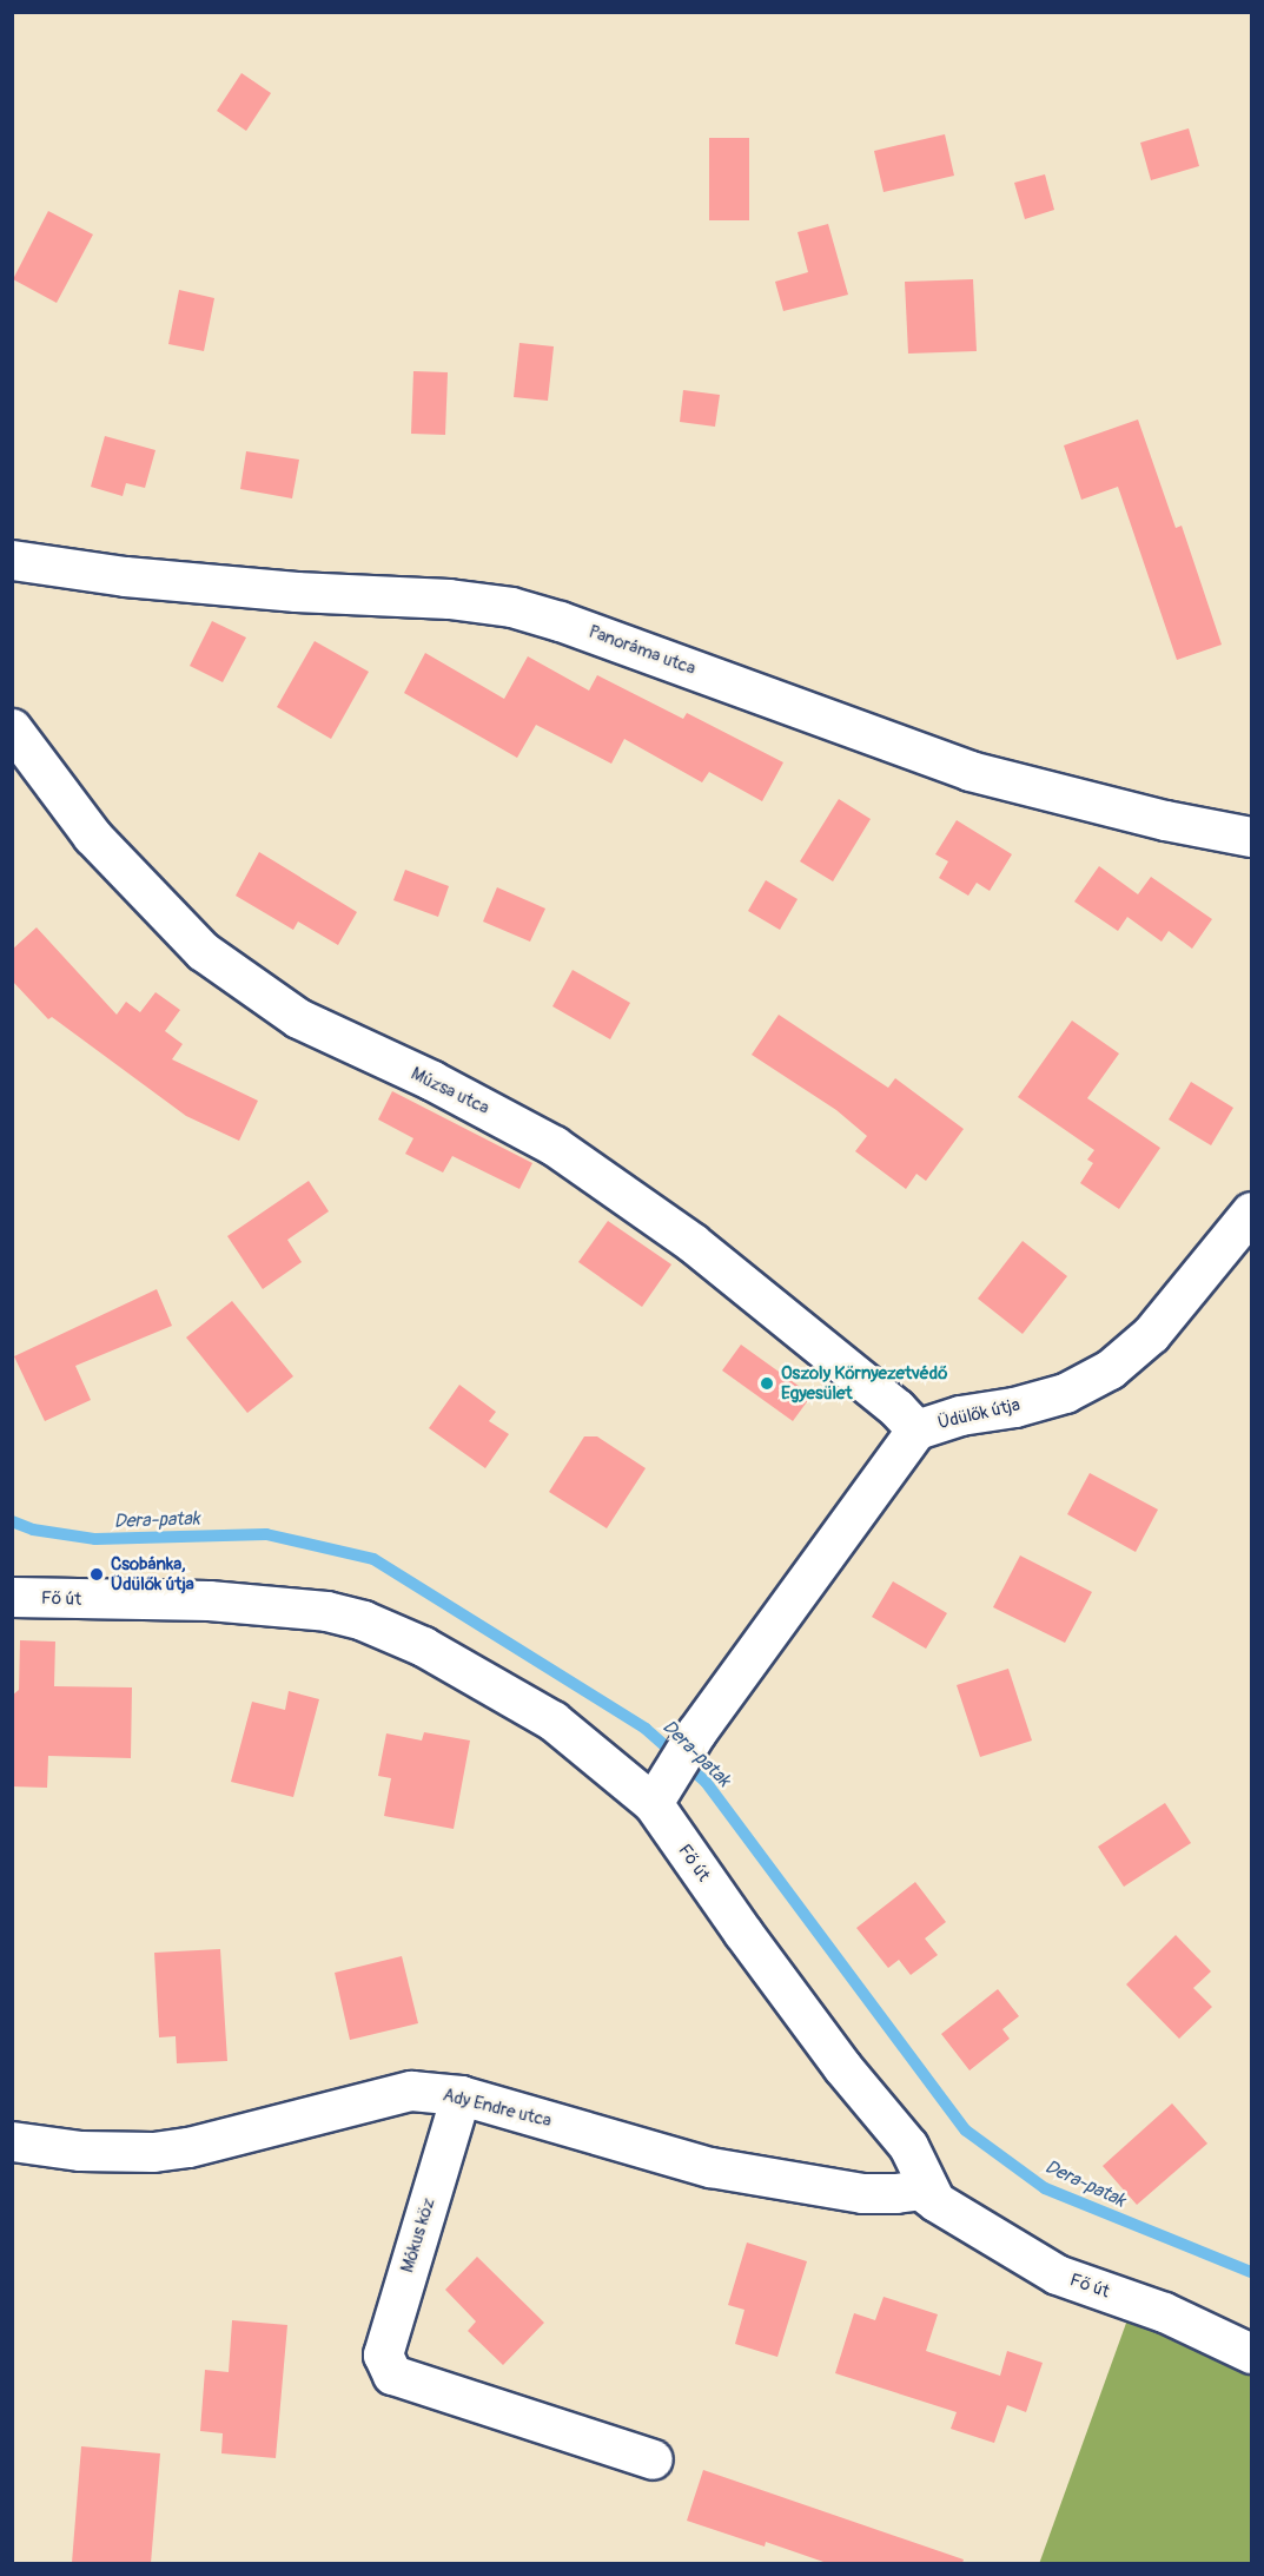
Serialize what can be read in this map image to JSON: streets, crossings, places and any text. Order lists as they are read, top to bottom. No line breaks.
{"streets":{"street":["Panoráma utca","Múzsa utca","Üdülők útja","Fő út","Ady Endre utca","Mókus köz"]},"crossings":[["Múzsa utca","Üdülők útja"],["Üdülők útja","Fő út"],["Fő út","Ady Endre utca"],["Ady Endre utca","Mókus köz"]],"water":["Dera-patak"],"places":["Oszoly Környezetvédő Egyesület","Csobánka, Üdülők útja"]}
